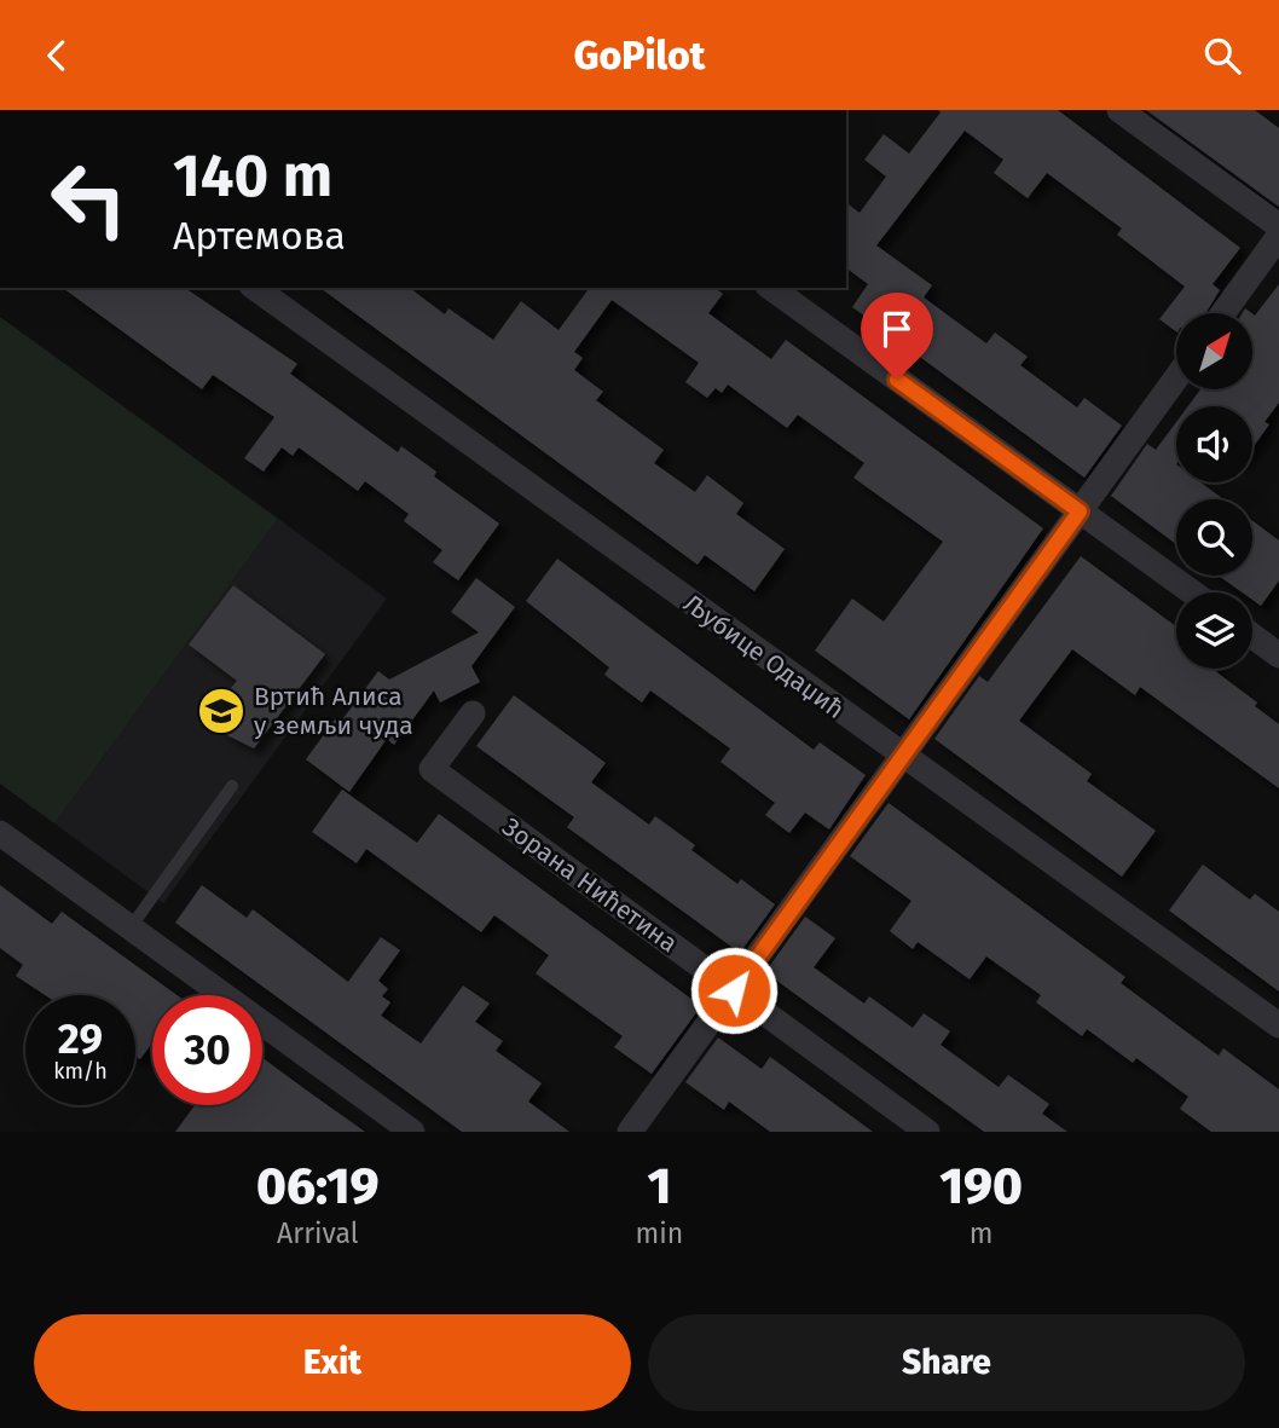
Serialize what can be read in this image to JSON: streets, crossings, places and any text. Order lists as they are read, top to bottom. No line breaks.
{"streets":{"street":["Љубице Одаџић","Зорана Нићетина"]},"places":{"school or university":["Вртић Алиса у земљи чуда"]},"north":"top right","page":{"header":"GoPilot","turn":["140 m","Артемова"],"speed":"29 km/h","limit":"30","eta":["06:19","Arrival","1","min","190","m"],"buttons":["Exit","Share"]}}
